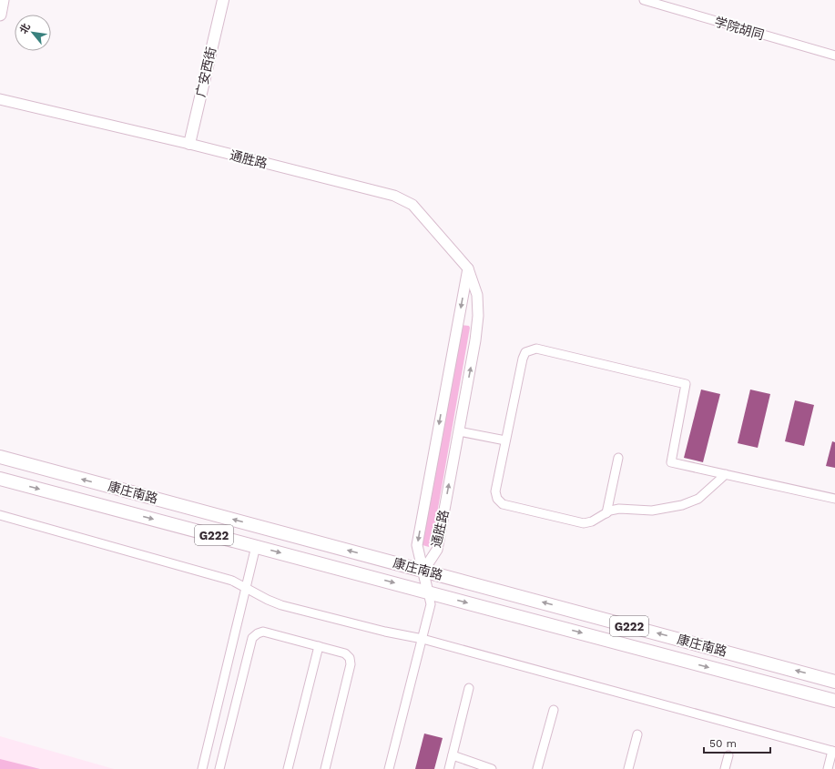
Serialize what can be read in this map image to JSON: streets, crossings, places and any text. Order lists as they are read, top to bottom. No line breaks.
{"streets":{"highway":["康庄南路","G222"],"main road":["广安西街"],"street":["学院胡同","通胜路"]},"crossings":[["广安西街","通胜路"],["通胜路","康庄南路"]],"scale_bar":"50 m","north":"top left"}
